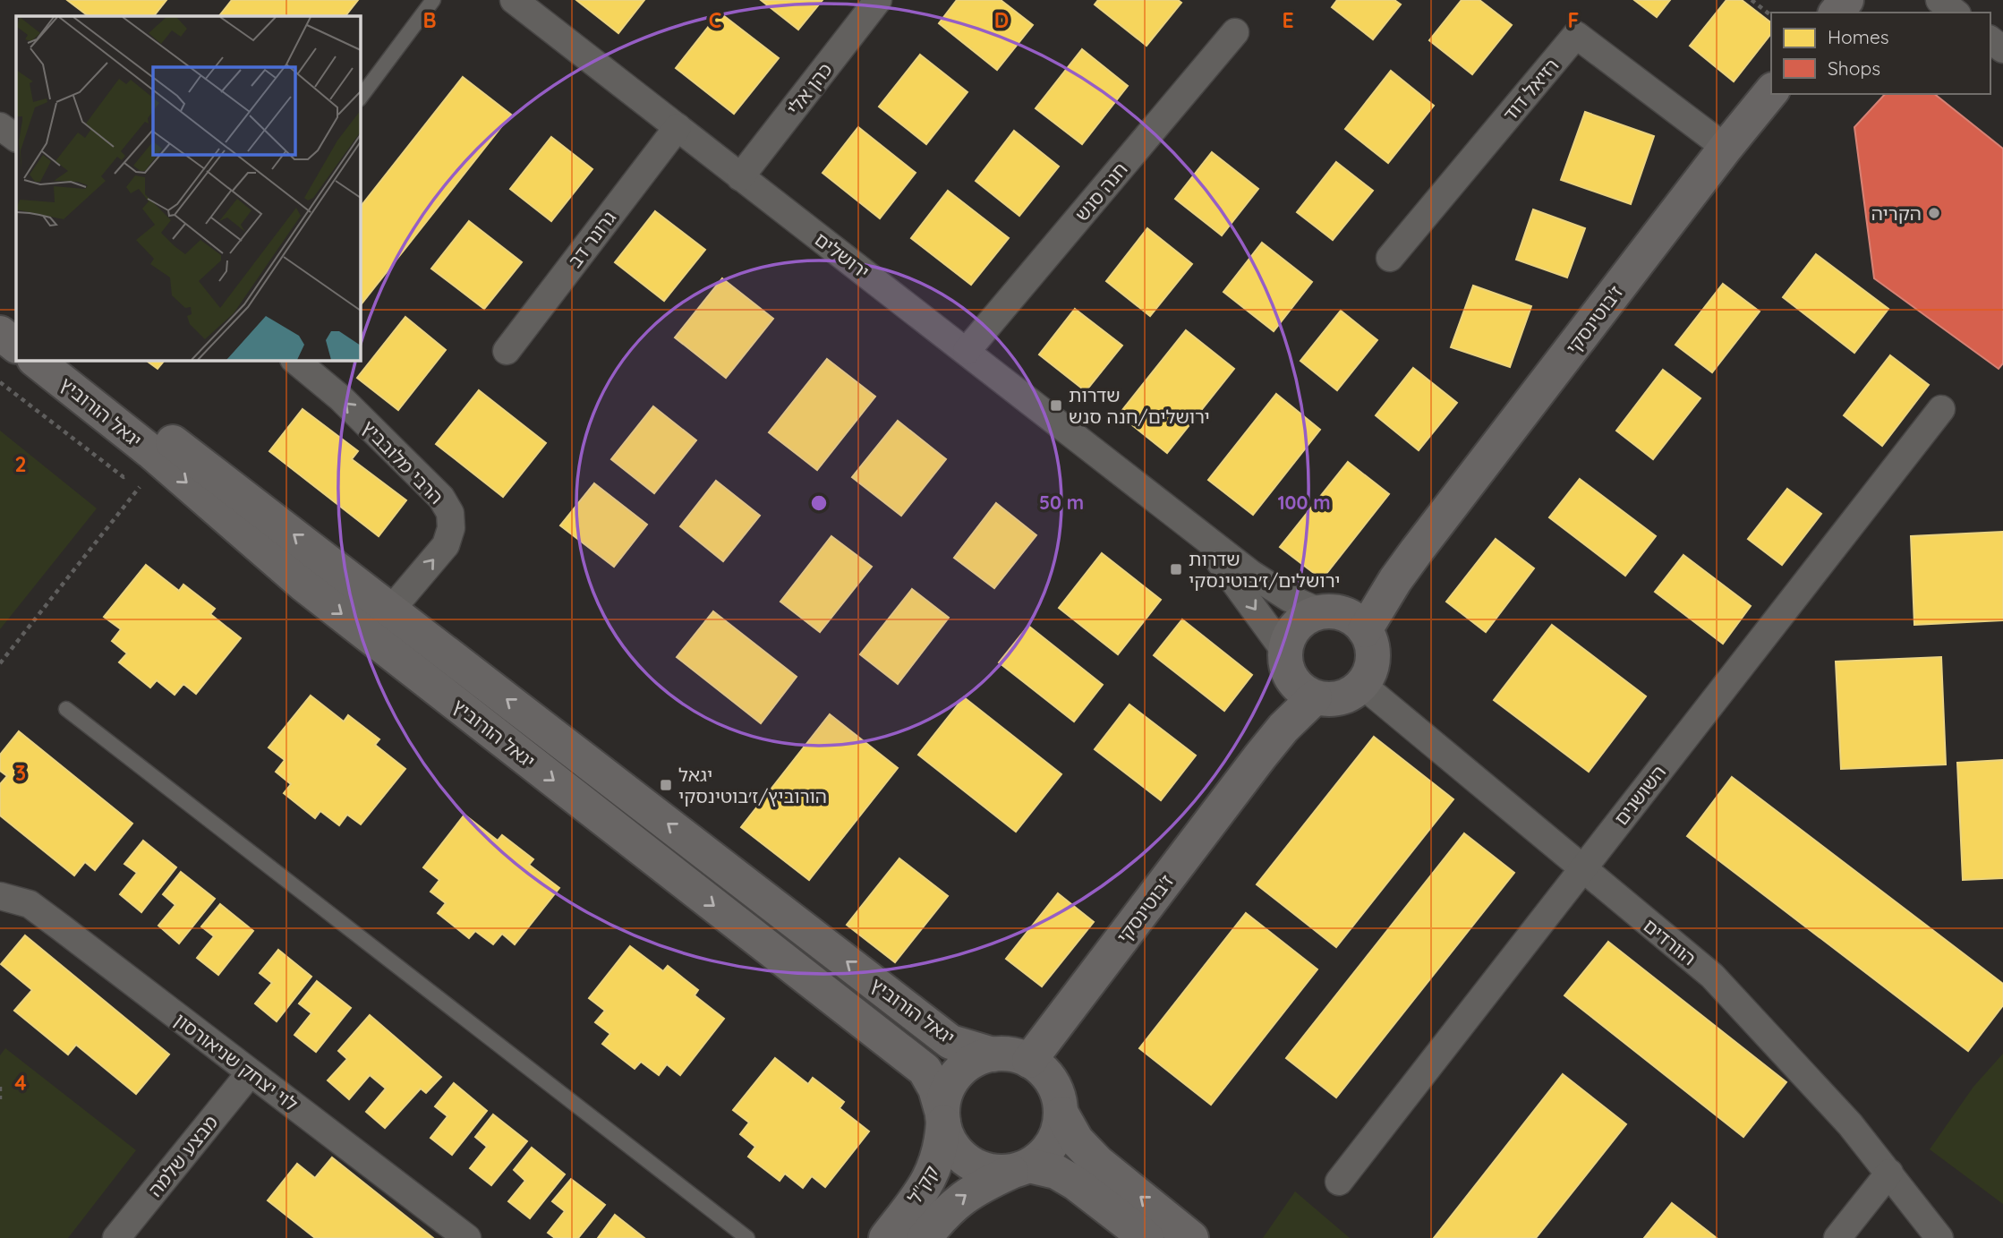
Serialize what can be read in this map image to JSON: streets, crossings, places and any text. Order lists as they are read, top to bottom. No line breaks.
{"streets":{"main road":["ז'בוטינסקי","יגאל הורוביץ","קק\"ל"],"street":["כהן אלי","רזיאל דוד","חנה סנש","גרונר דב","ירושלים","הרבי מלובביץ","השושנים","הוורדים","לוי יצחק שניאורסון","מבצע שלמה"]},"crossings":[["כהן אלי","ירושלים"],["רזיאל דוד","ז'בוטינסקי"],["חנה סנש","ירושלים"],["גרונר דב","ירושלים"],["ירושלים","ז'בוטינסקי"],["ירושלים","הוורדים"],["ז'בוטינסקי","יגאל הורוביץ"],["ז'בוטינסקי","הוורדים"],["ז'בוטינסקי","קק\"ל"],["יגאל הורוביץ","הרבי מלובביץ"],["יגאל הורוביץ","קק\"ל"],["השושנים","הוורדים"],["לוי יצחק שניאורסון","מבצע שלמה"]],"one_way":["קק\"ל"],"places":{"other":["הקריה"],"transit":["שדרות ירושלים/חנה סנש","שדרות ירושלים/ז׳בוטינסקי","יגאל הורוביץ/ז׳בוטינסקי"]},"legend":["Homes","Shops"],"grid":{"columns":["B","C","D","E","F"],"rows":["2","3","4"]},"rings":["50 m","100 m"]}
